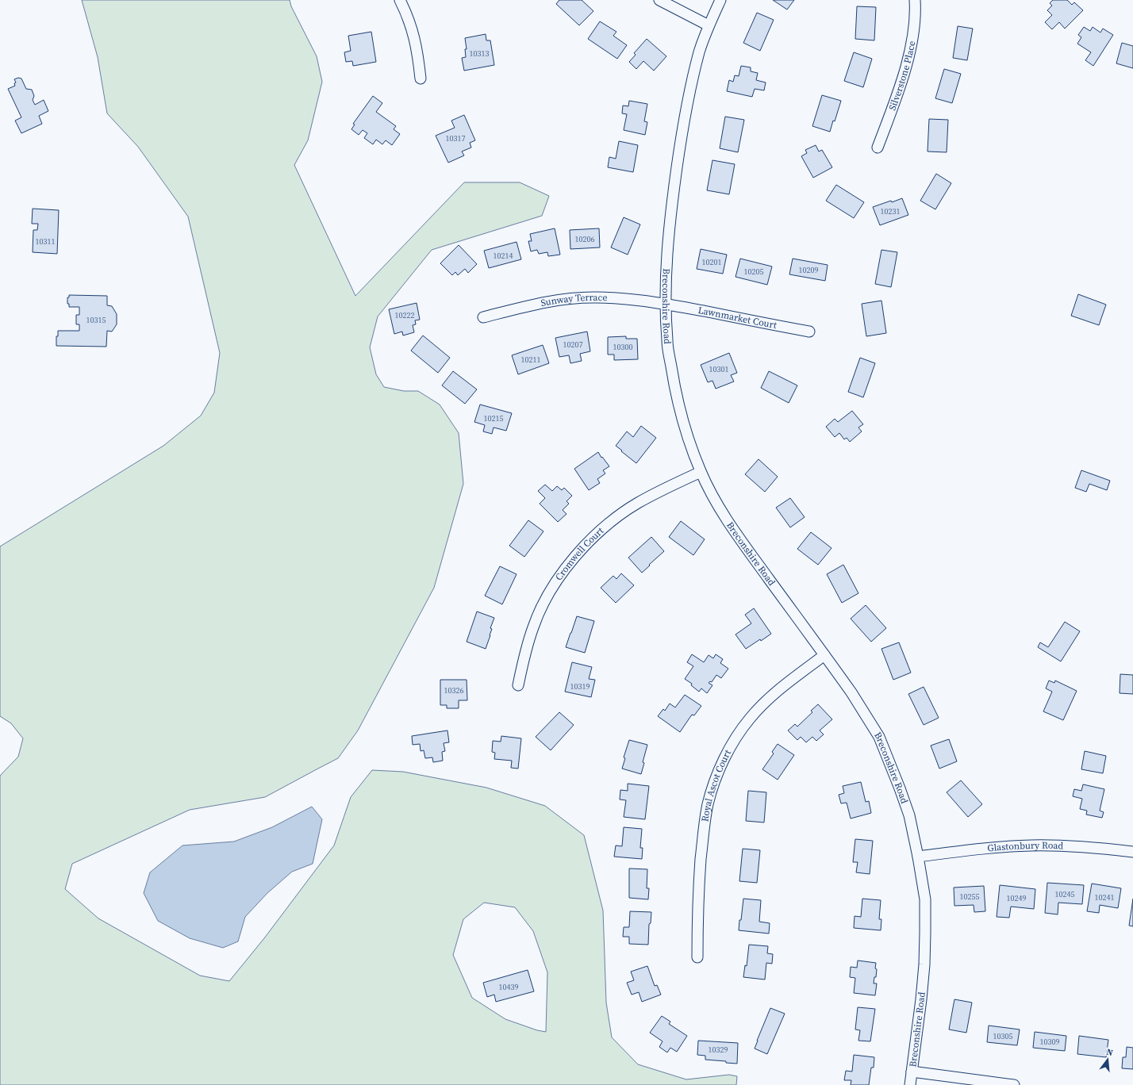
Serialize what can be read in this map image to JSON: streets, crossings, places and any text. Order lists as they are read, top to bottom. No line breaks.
{"streets":{"street":["Silverstone Place","Sunway Terrace","Breconshire Road","Lawnmarket Court","Cromwell Court","Royal Ascot Court","Glastonbury Road"]},"crossings":[["Sunway Terrace","Breconshire Road"],["Sunway Terrace","Lawnmarket Court"],["Breconshire Road","Lawnmarket Court"],["Breconshire Road","Cromwell Court"],["Breconshire Road","Royal Ascot Court"],["Breconshire Road","Glastonbury Road"]],"house_numbers":["10313","10317","10231","10206","10311","10214","10201","10209","10205","10222","10315","10207","10300","10211","10301","10215","10319","10326","10245","10255","10241","10249","10439","10305","10309","10329"],"north":"top"}
